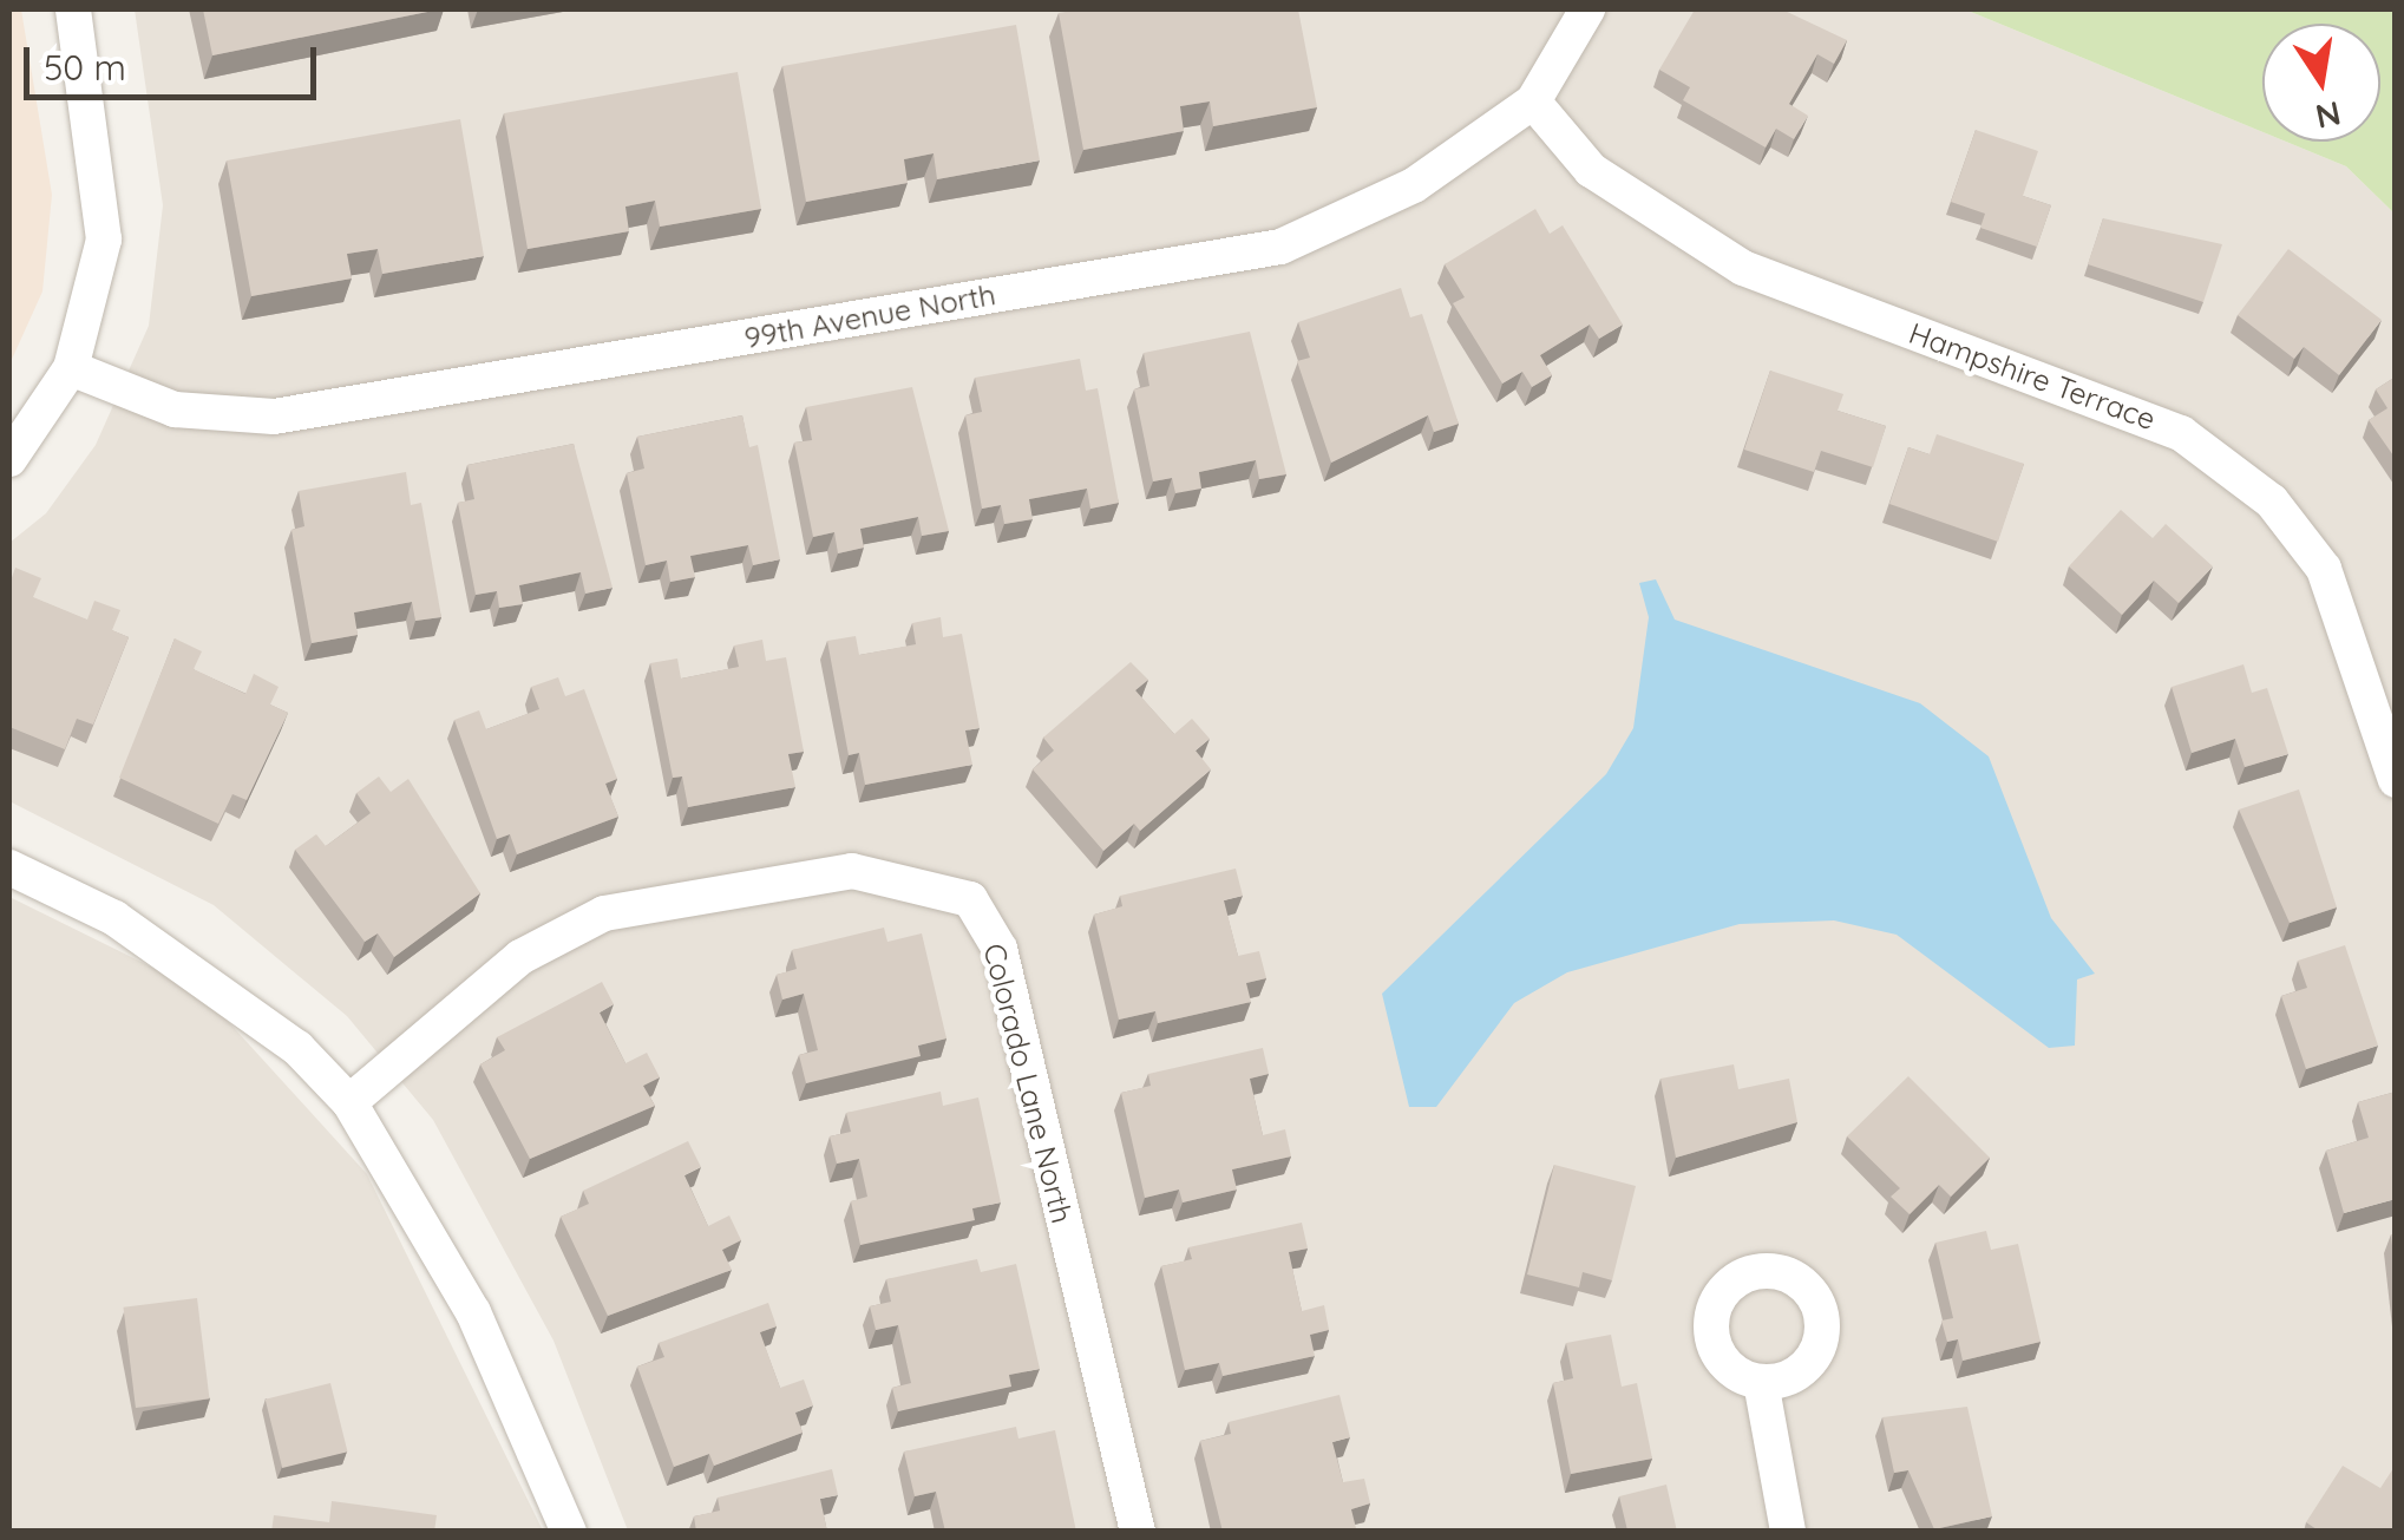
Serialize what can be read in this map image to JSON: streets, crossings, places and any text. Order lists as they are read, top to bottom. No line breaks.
{"streets":{"street":["99th Avenue North","Hampshire Terrace","Colorado Lane North"]},"crossings":[["99th Avenue North","Hampshire Terrace"]],"scale_bar":"50 m","north":"bottom"}
